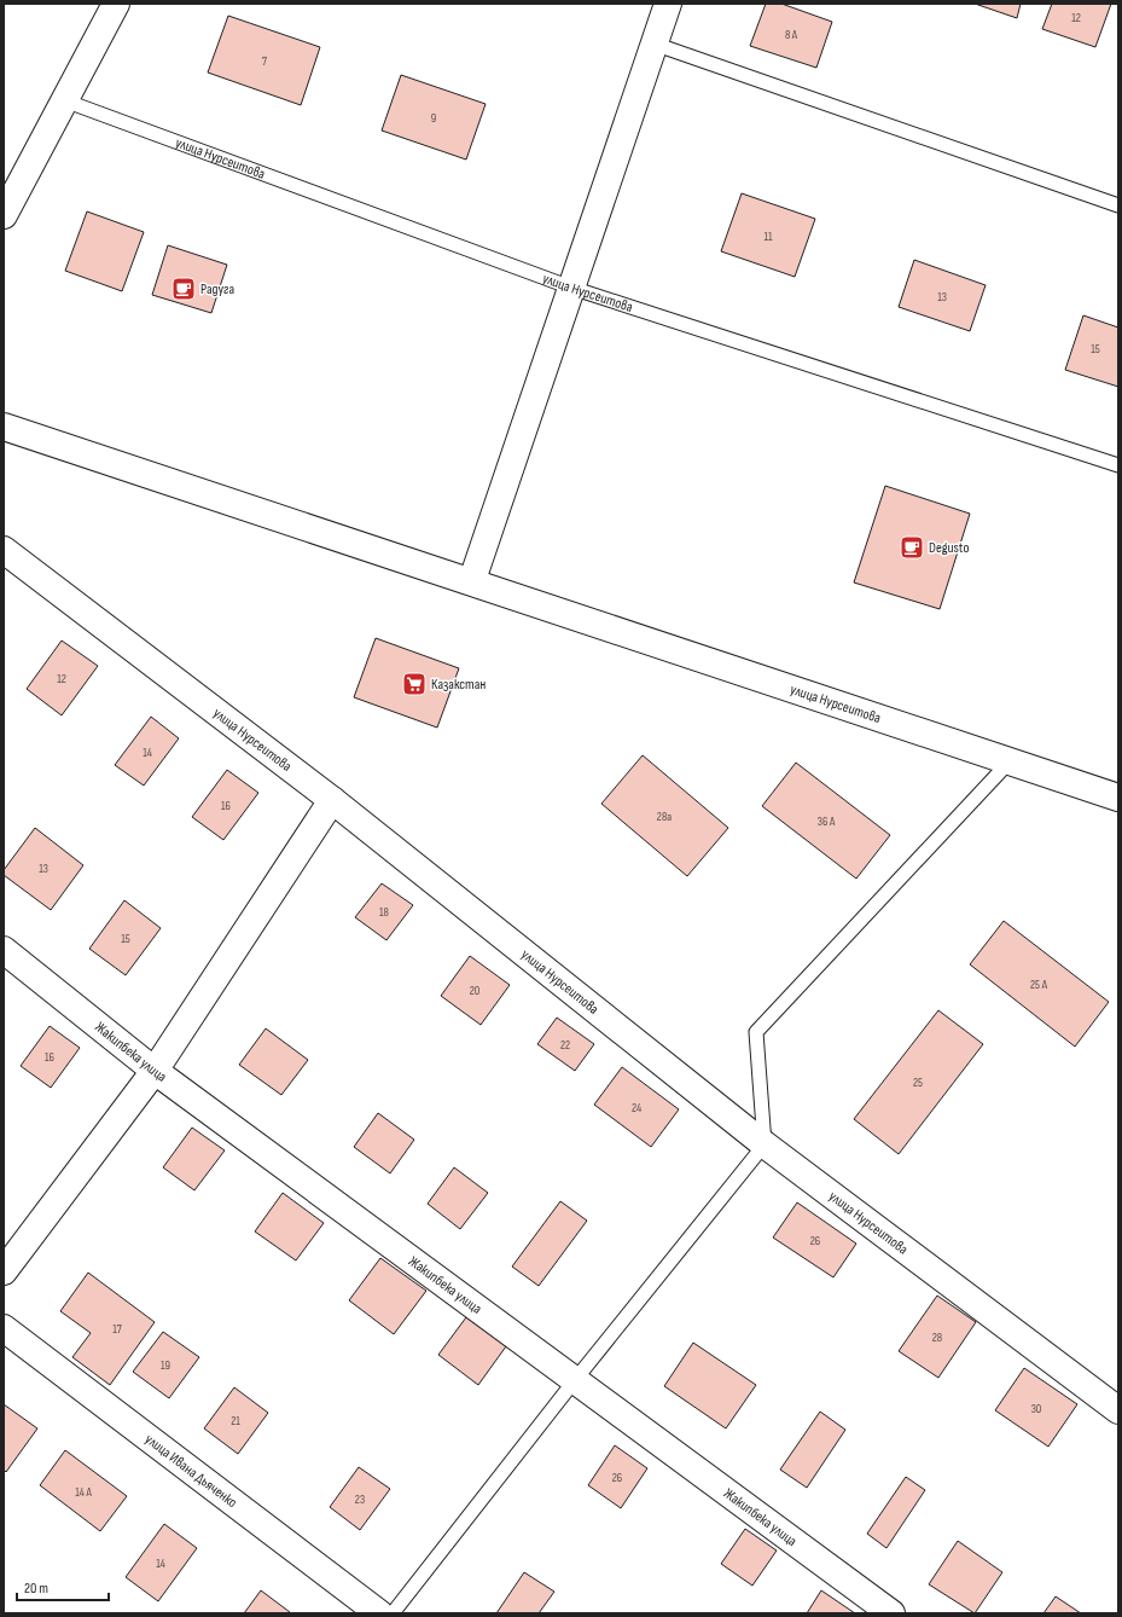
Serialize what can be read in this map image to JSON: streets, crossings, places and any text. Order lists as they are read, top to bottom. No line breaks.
{"streets":{"street":["улица Нурсеитова","Жакипбека улица","улица Ивана Дьяченко"]},"places":{"cafe":["Радуга","Degusto"],"supermarket":["Казакстан"]},"house_numbers":["12","8 А","7","9","11","13","15","12","14","16","28а","36 А","13","18","15","25 А","20","22","16","25","24","26","17","28","19","30","21","26","14 А","23","14"],"scale_bar":"20 m"}
